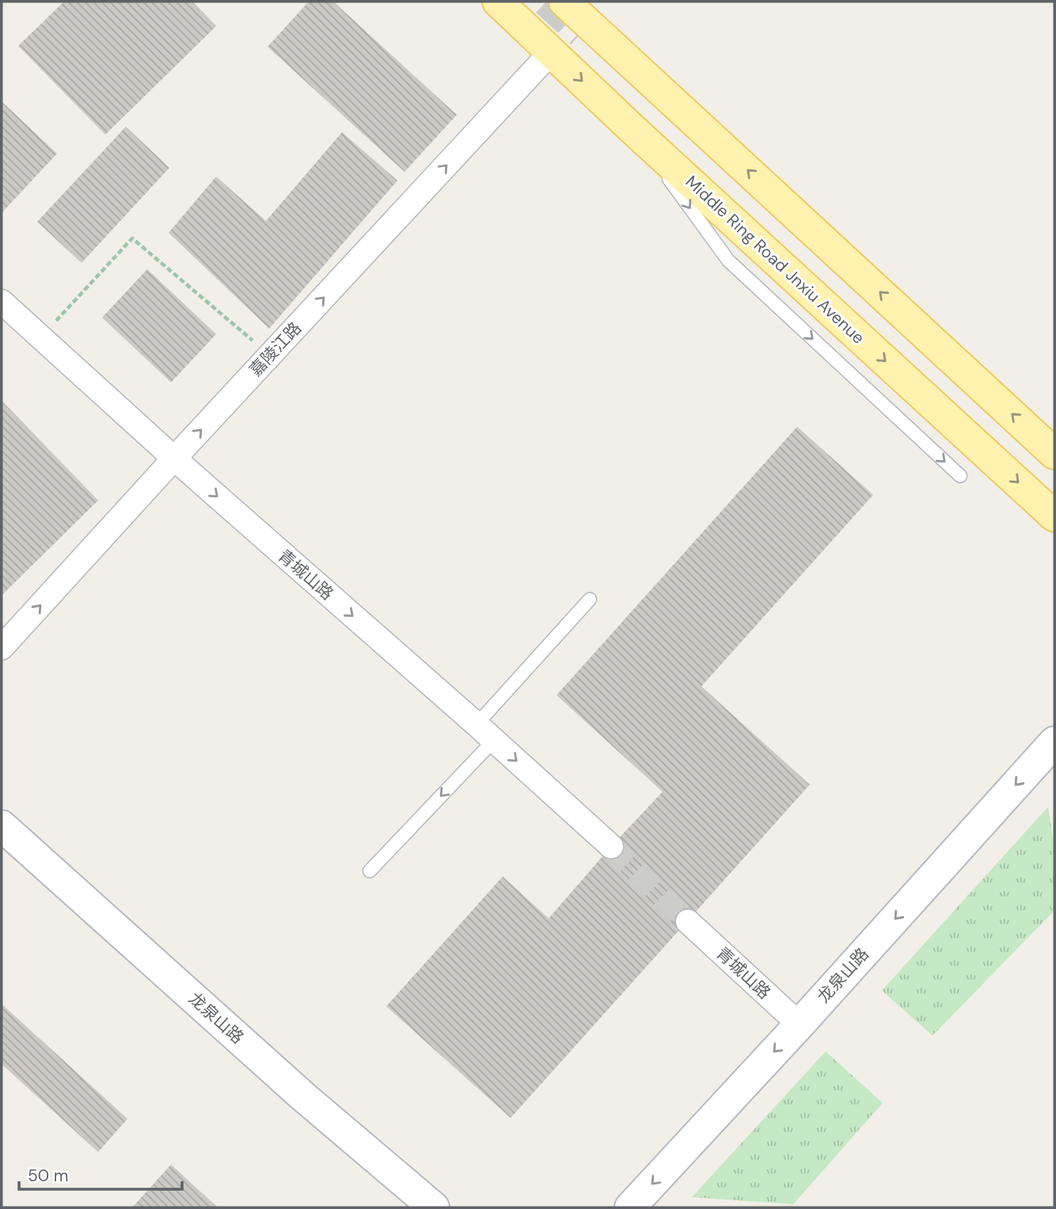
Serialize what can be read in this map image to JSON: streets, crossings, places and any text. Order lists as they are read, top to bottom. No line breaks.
{"streets":{"main road":["Middle Ring Road Jnxiu Avenue"],"street":["嘉陵江路","青城山路","龙泉山路"]},"crossings":[["Middle Ring Road Jnxiu Avenue","嘉陵江路"],["嘉陵江路","青城山路"],["青城山路","龙泉山路"]],"one_way":["嘉陵江路","青城山路","龙泉山路"],"scale_bar":"50 m"}
